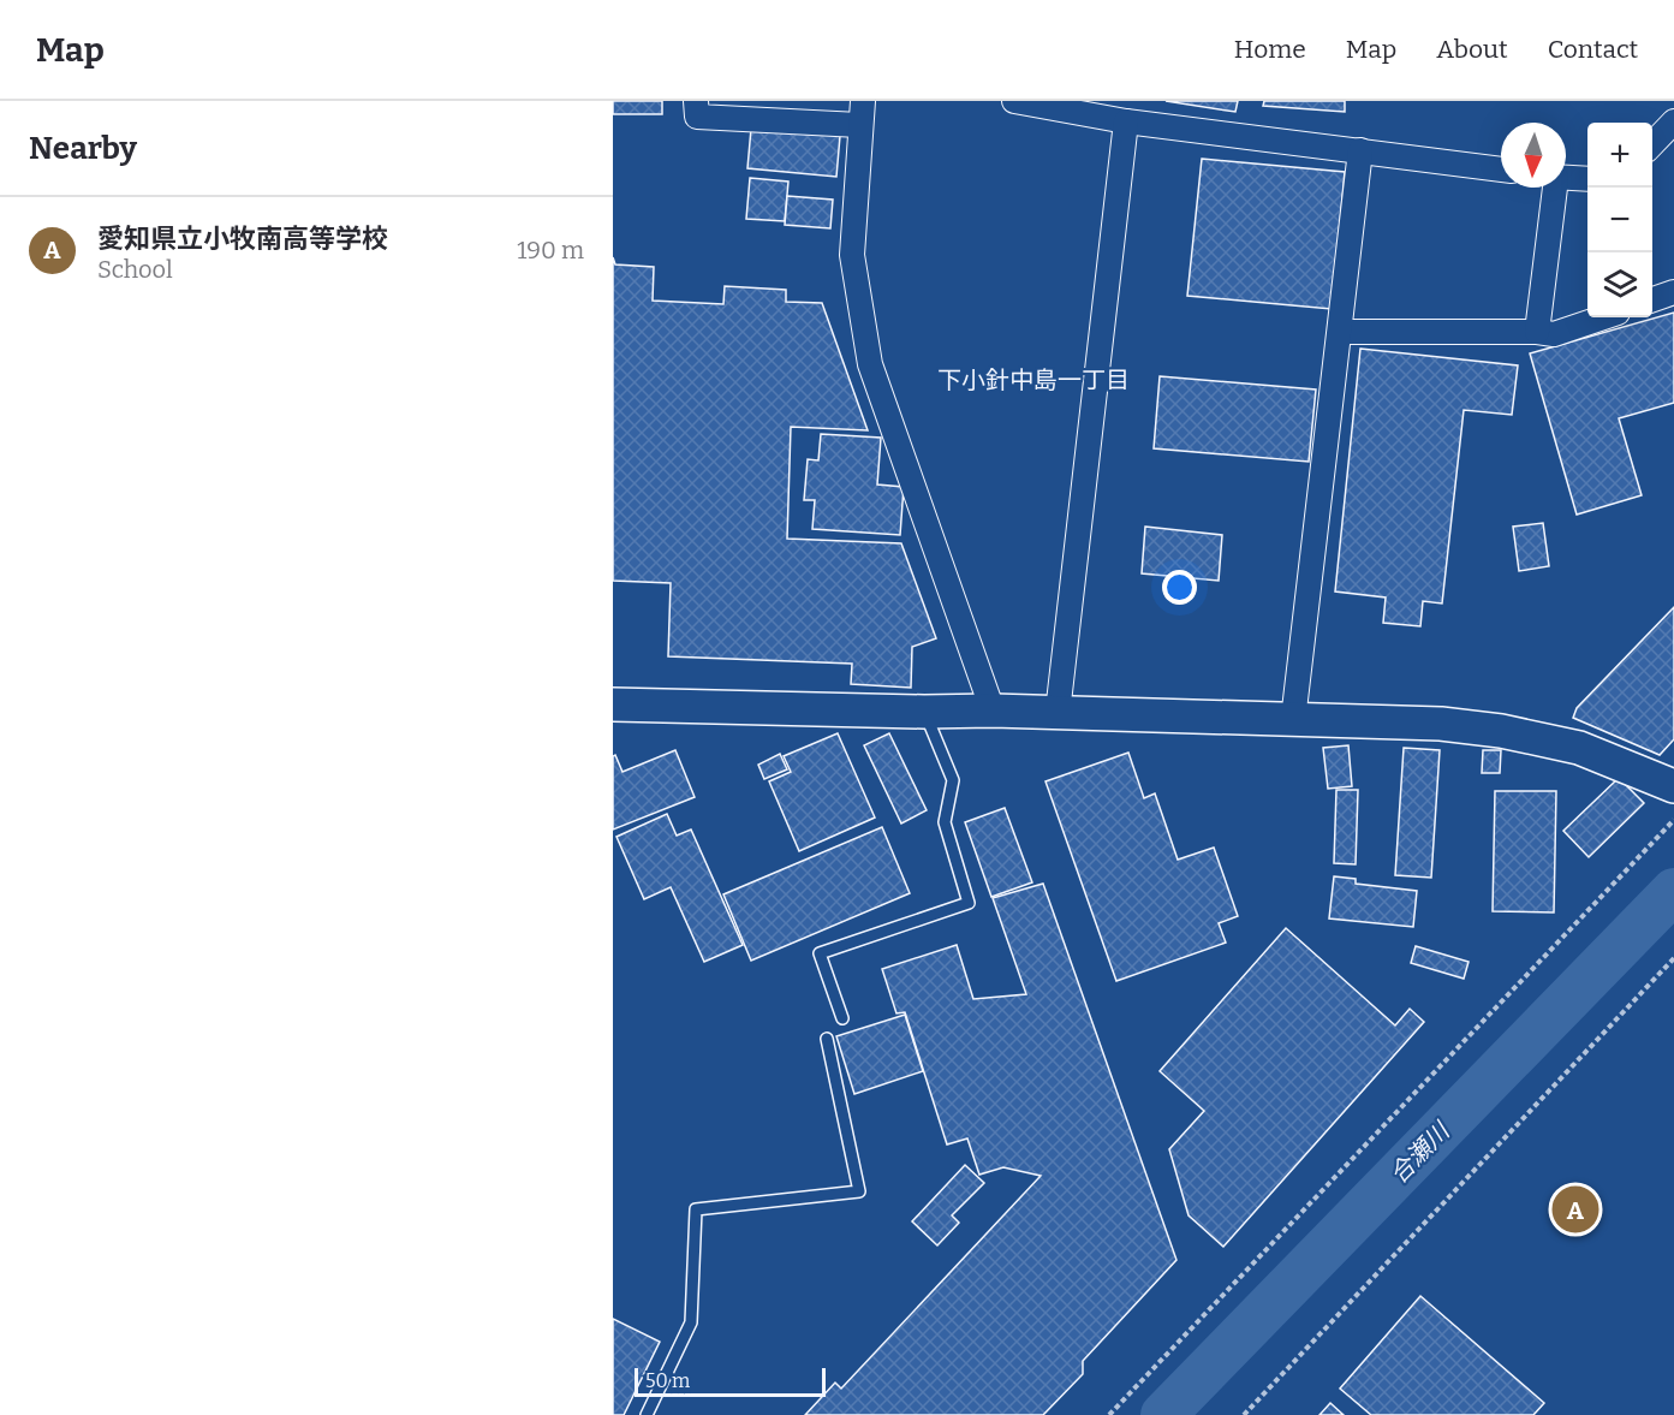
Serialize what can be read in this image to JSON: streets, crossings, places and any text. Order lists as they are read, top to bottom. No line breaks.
{"districts":["下小針中島一丁目"],"water":["合瀬川"],"scale_bar":"50 m","north":"bottom","page":{"header":"Map","nav":["Home","Map","About","Contact"],"heading":"Nearby","map_buttons":["+","−"],"list":[{"mark":"A","name":"愛知県立小牧南高等学校","note":"School","value":"190 m"}],"pins":"A","scale":"50 m"}}
